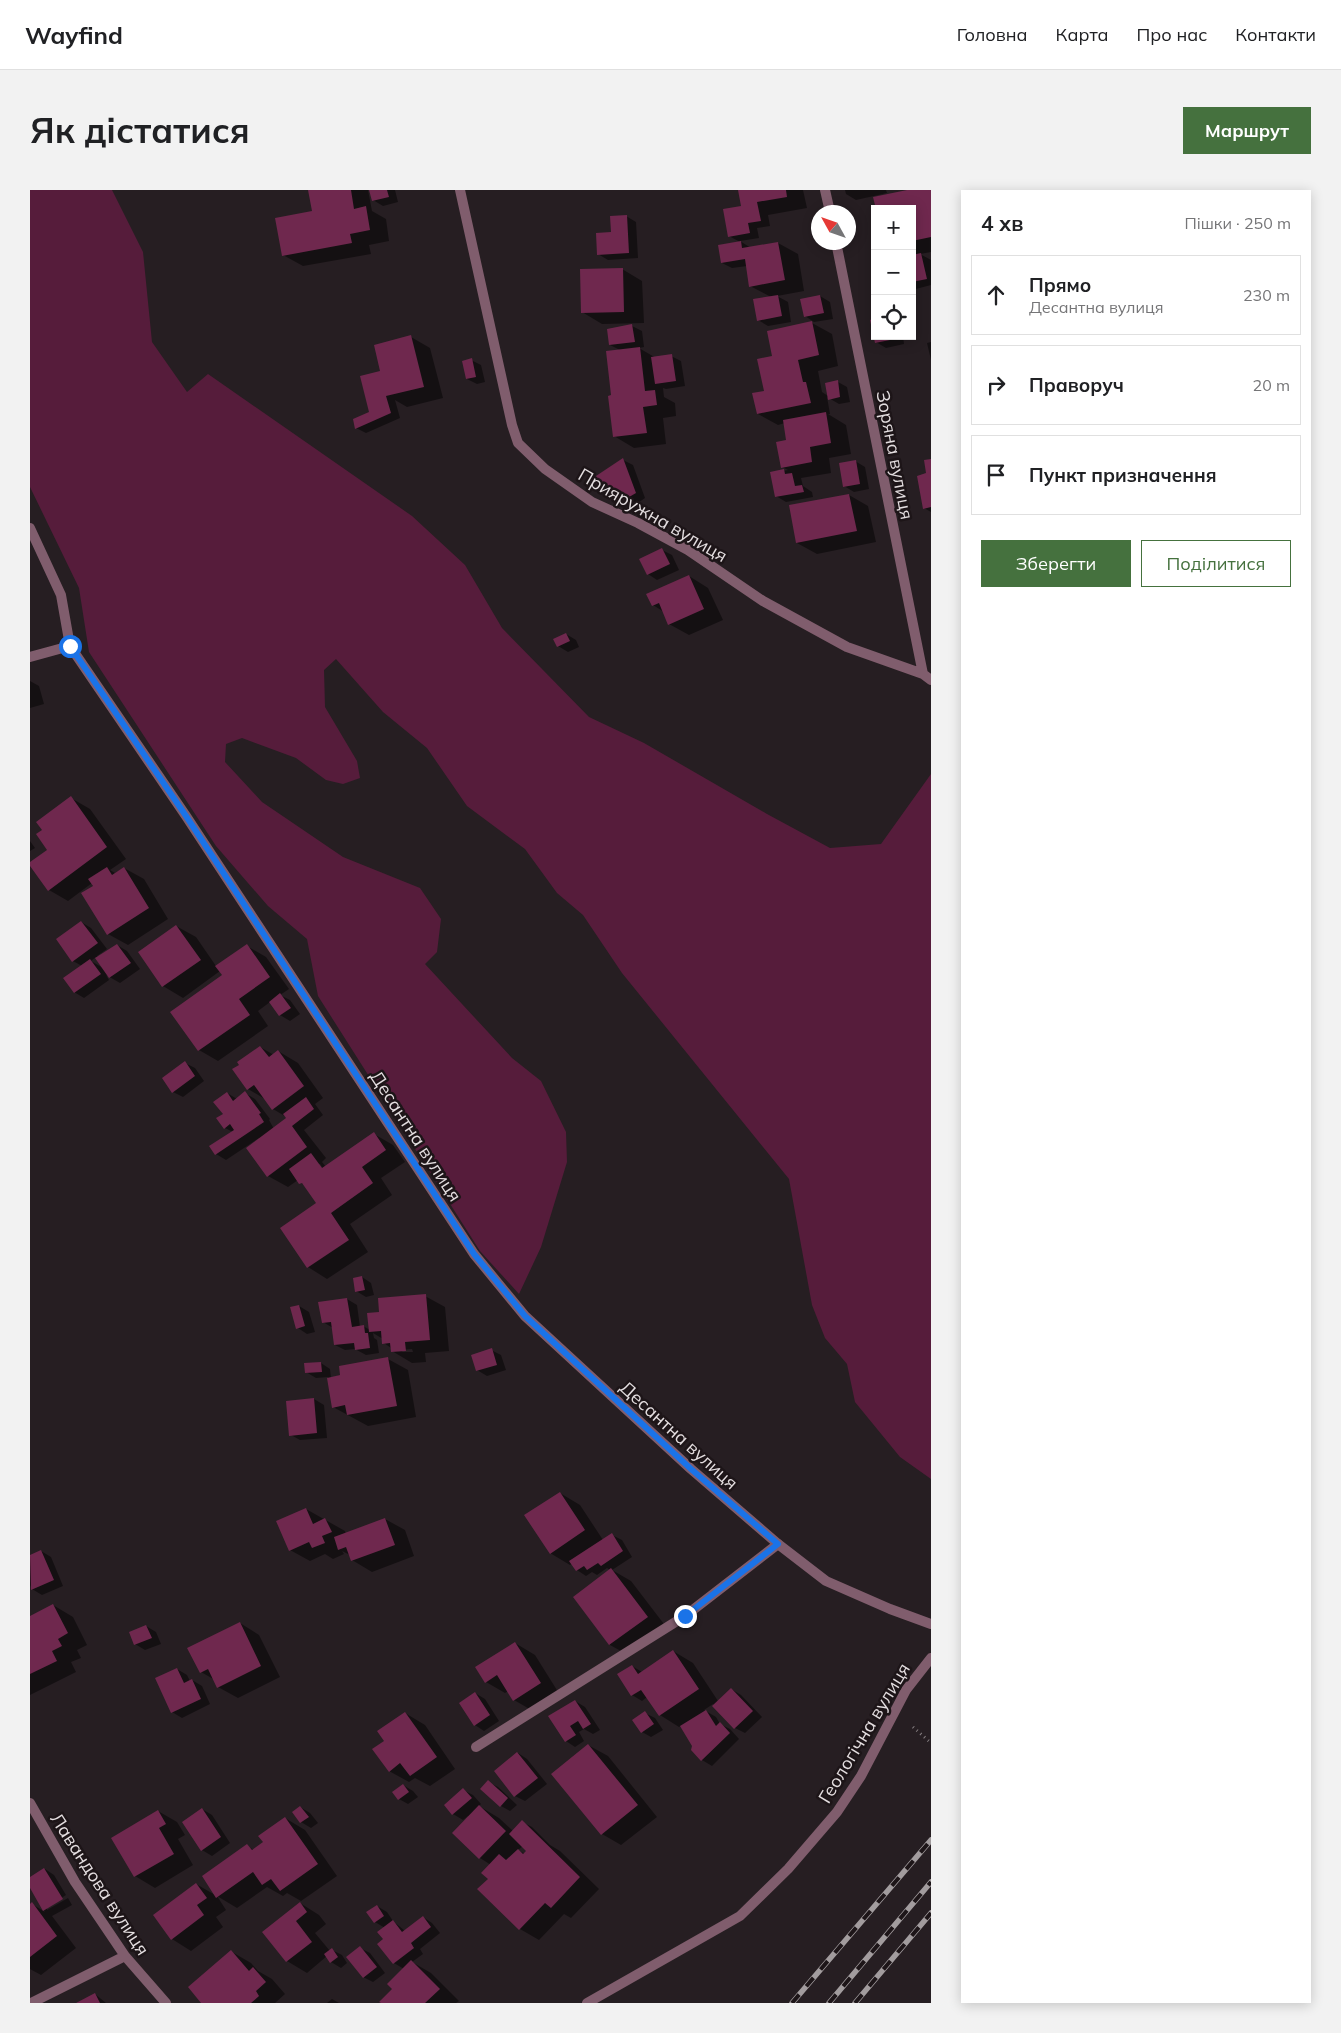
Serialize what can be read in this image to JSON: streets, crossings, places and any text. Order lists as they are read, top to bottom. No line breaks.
{"streets":{"street":["Зоряна вулиця","Прияружна вулиця","Десантна вулиця","Геологічна вулиця","Лавандова вулиця"]},"crossings":[["Зоряна вулиця","Прияружна вулиця"]],"north":"top left","page":{"header":"Wayfind","nav":["Головна","Карта","Про нас","Контакти"],"buttons":["Маршрут",["Зберегти","Поділитися"]],"title":"Як дістатися","heading":["4 хв","Пішки · 250 m"],"map_buttons":["+","−"],"list":[["Прямо","Десантна вулиця","230 m"],["Праворуч","20 m"],"Пункт призначення"]}}
